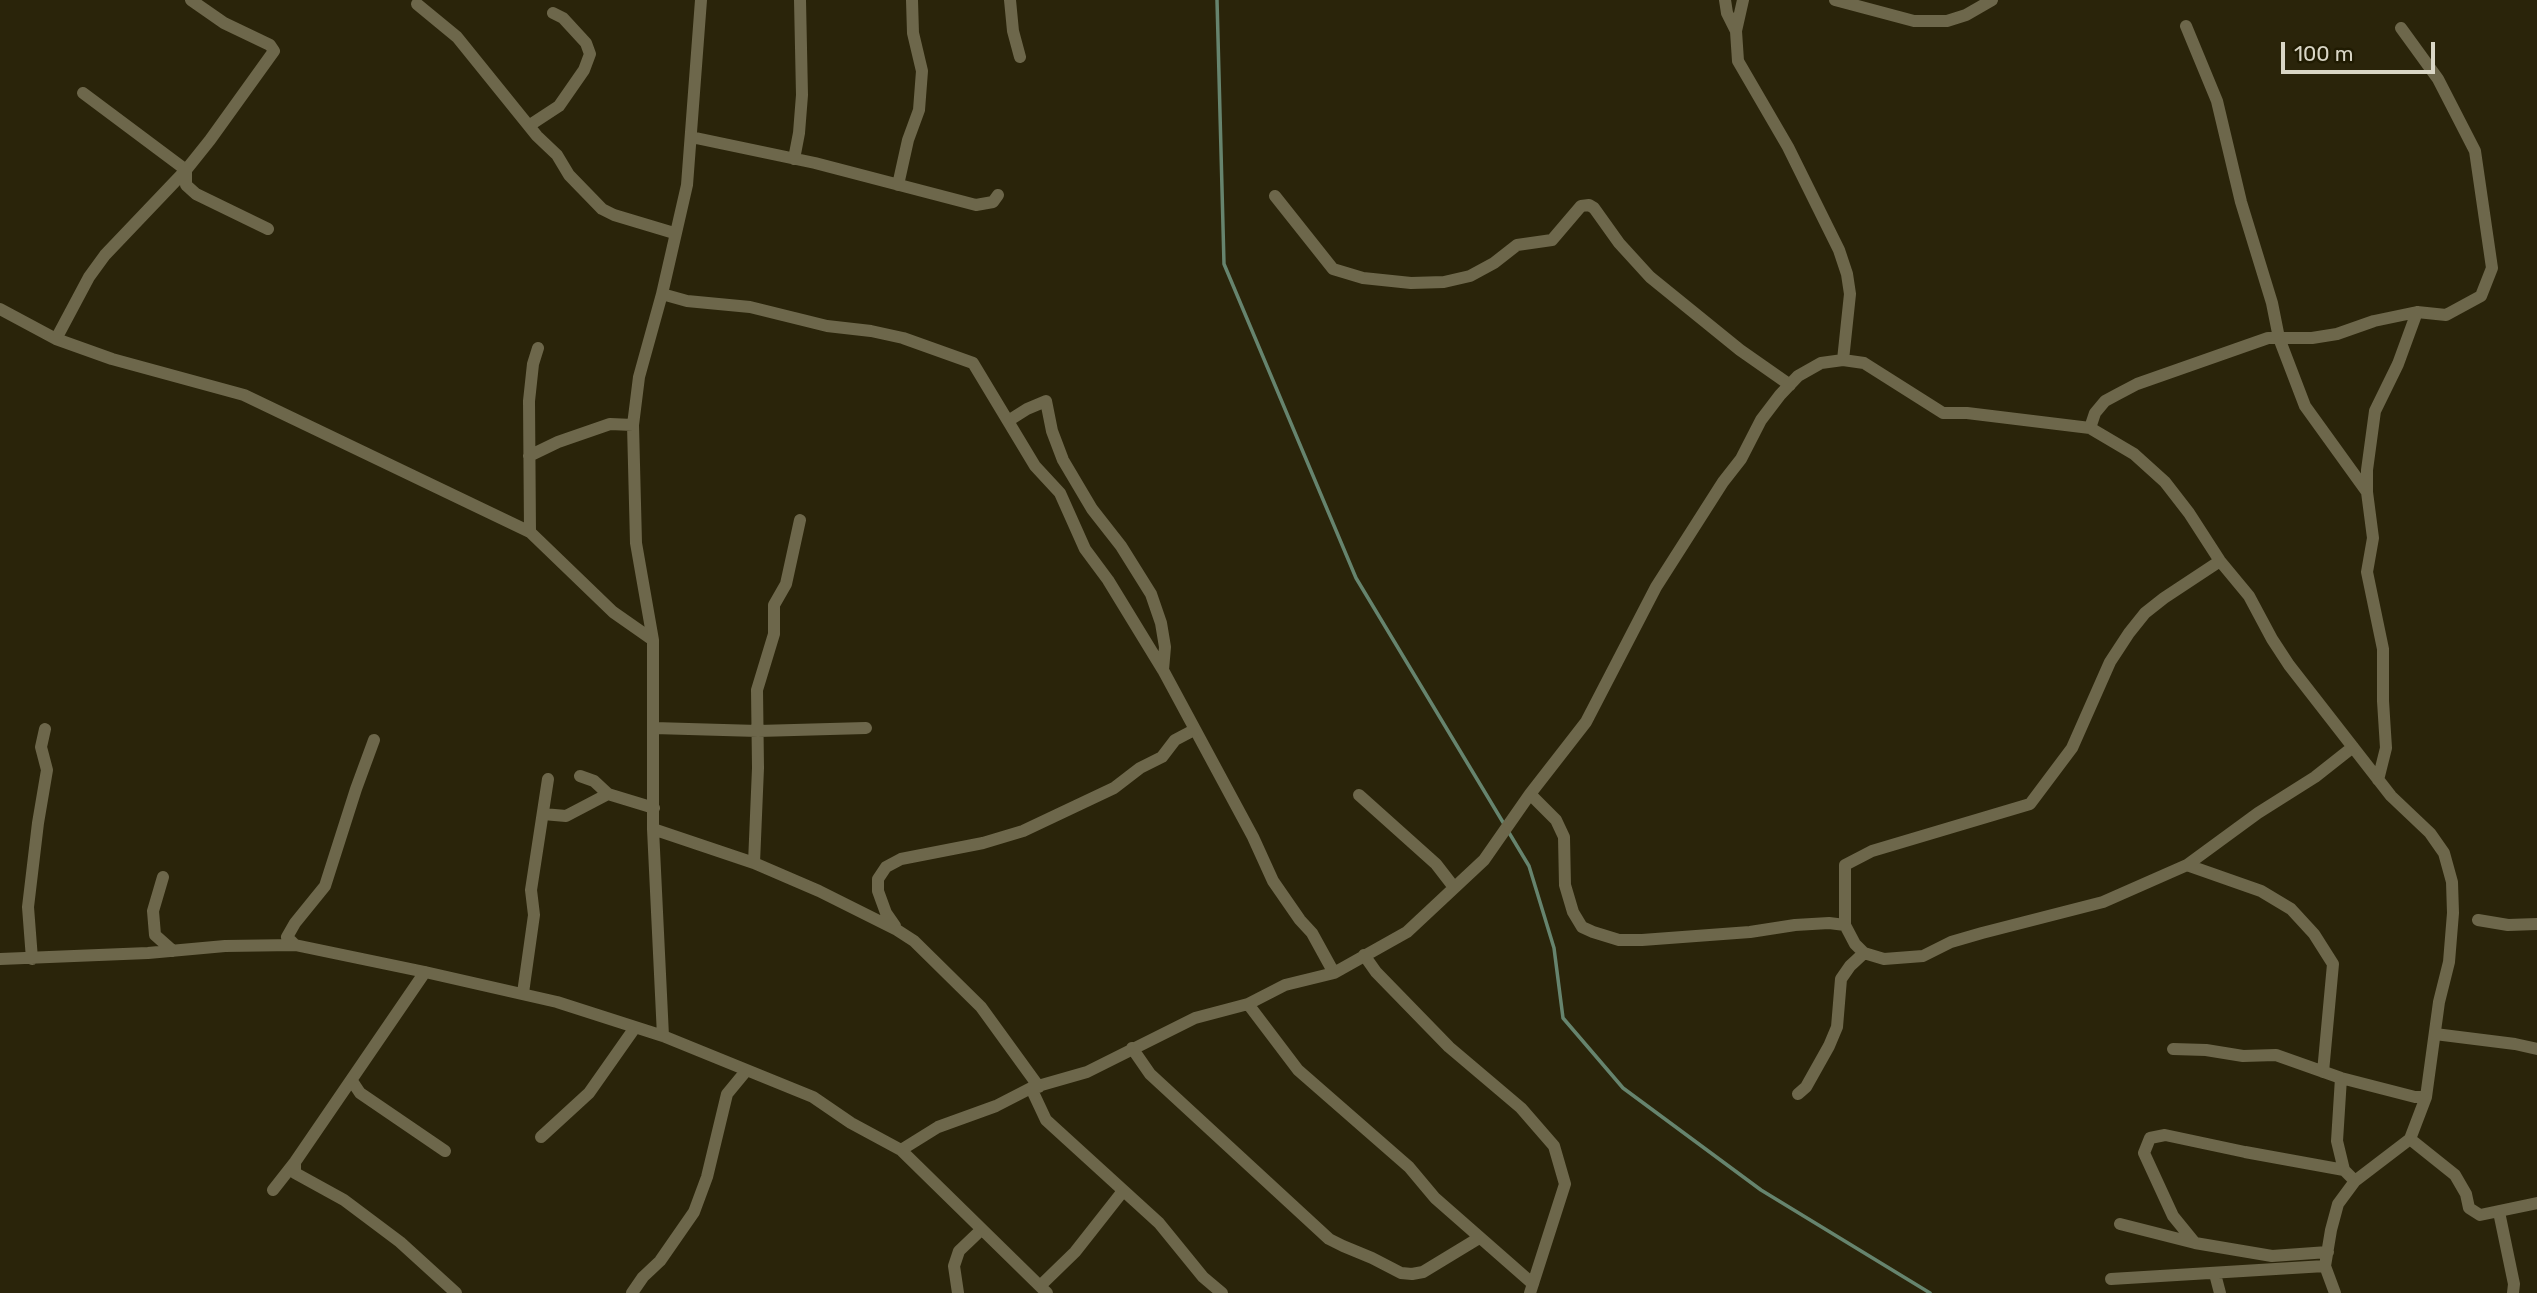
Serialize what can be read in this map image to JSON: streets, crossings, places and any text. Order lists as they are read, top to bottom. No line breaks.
{"scale_bar":"100 m"}
